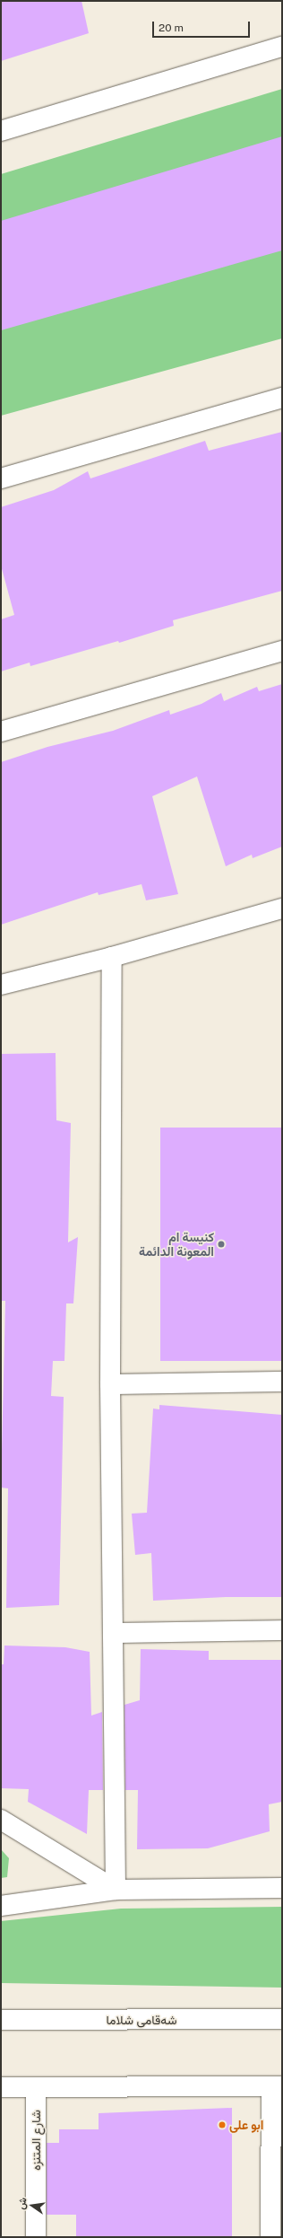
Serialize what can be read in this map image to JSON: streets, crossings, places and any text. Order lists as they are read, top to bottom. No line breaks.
{"streets":{"street":["شەقامی شلاما","شارع المتنزه"]},"places":["كنيسة ام المعونة الدائمة","ابو علی"],"scale_bar":"20 m","north":"left"}
